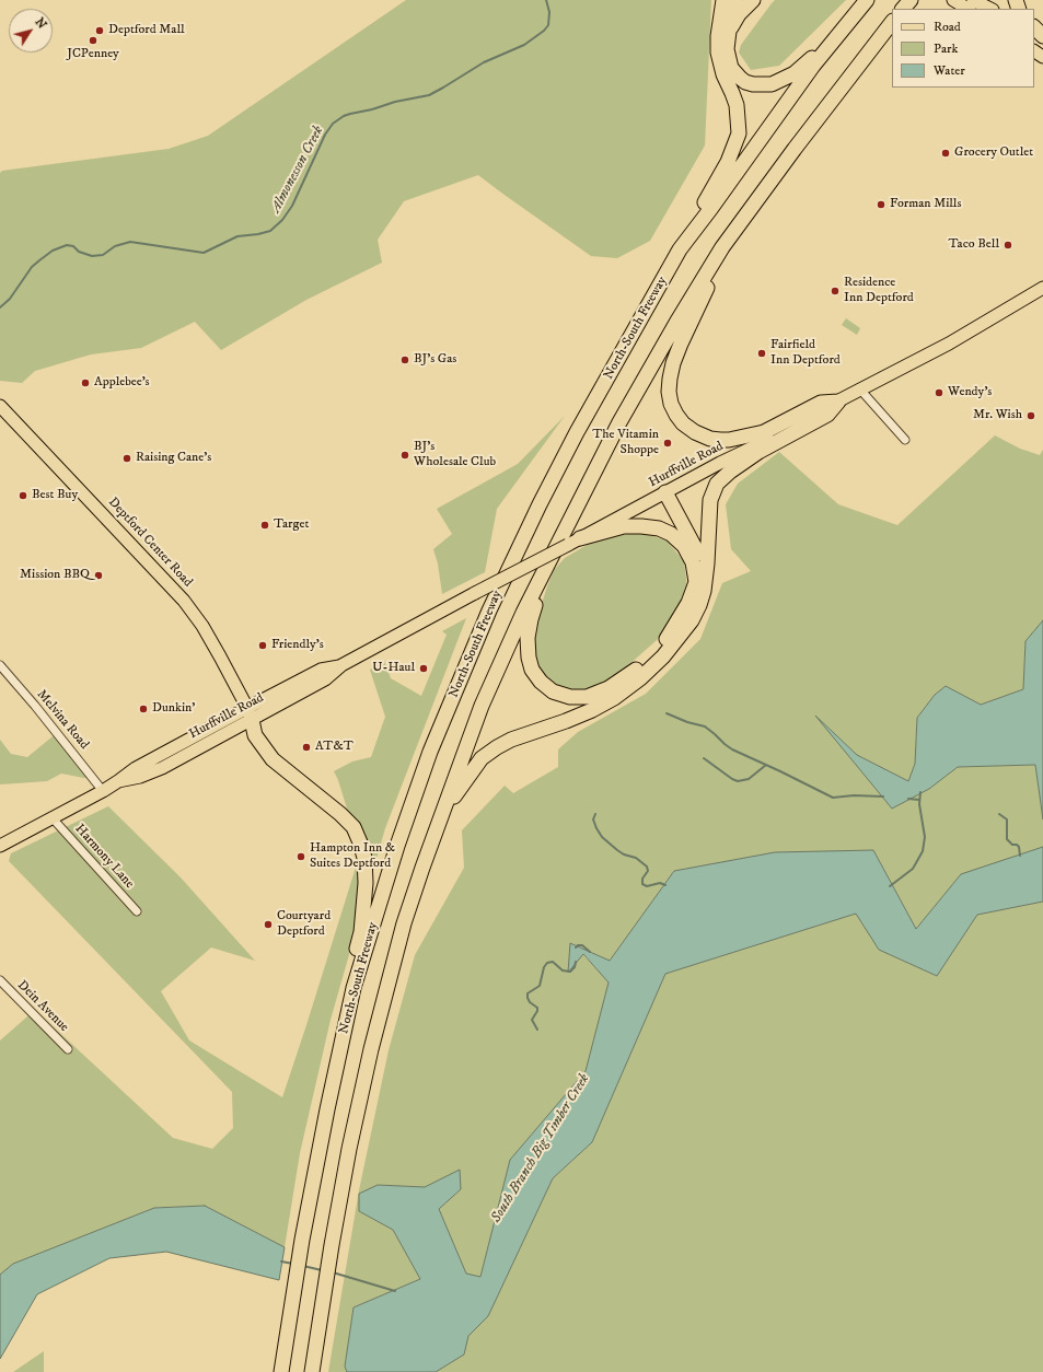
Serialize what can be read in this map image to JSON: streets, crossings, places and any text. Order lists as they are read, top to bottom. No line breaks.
{"streets":{"highway":["North-South Freeway"],"main road":["Hurffville Road","Deptford Center Road"],"street":["Melvina Road","Harmony Lane","Dein Avenue"]},"crossings":[["Hurffville Road","Deptford Center Road"],["Hurffville Road","Melvina Road"],["Hurffville Road","Harmony Lane"]],"water":["Almonesson Creek","South Branch Big Timber Creek"],"places":["Deptford Mall","JCPenney","Grocery Outlet","Forman Mills","Taco Bell","Residence Inn Deptford","Fairfield Inn Deptford","BJ's Gas","Applebee's","Wendy's","Mr. Wish","The Vitamin Shoppe","BJ's Wholesale Club","Raising Cane's","Best Buy","Target","Mission BBQ","Friendly's","U-Haul","Dunkin'","AT&T","Hampton Inn & Suites Deptford","Courtyard Deptford"],"legend":["Road","Park","Water"],"north":"top right"}
